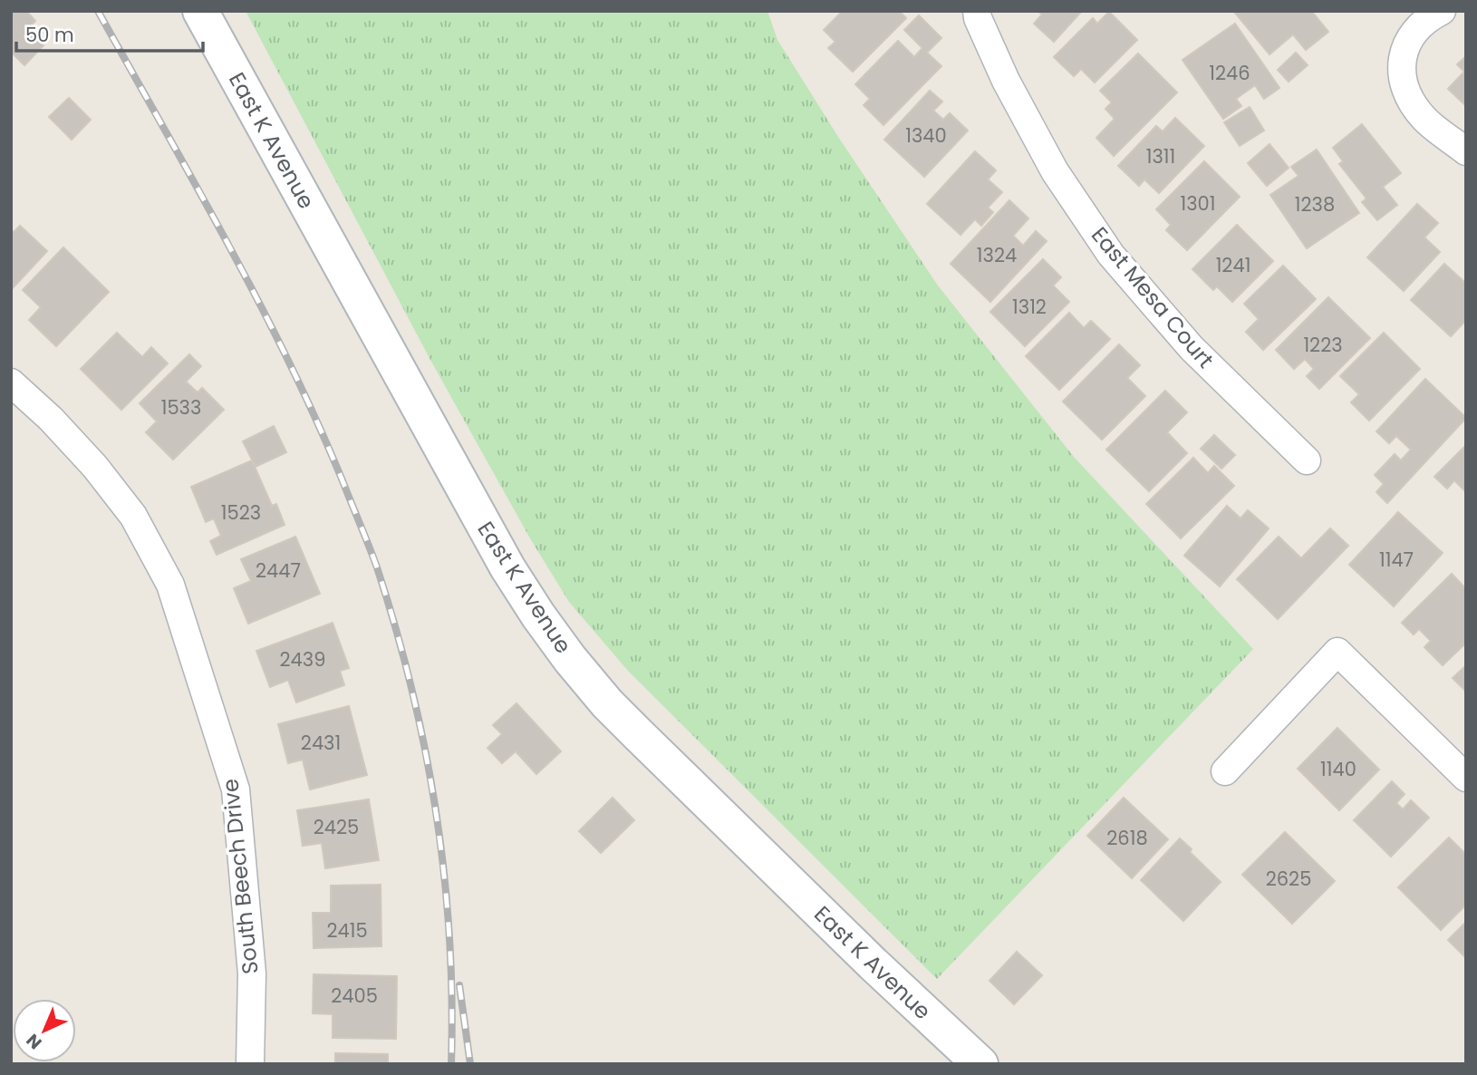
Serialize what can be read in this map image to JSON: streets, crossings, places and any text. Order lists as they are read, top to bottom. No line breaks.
{"streets":{"street":["East K Avenue","East Mesa Court","South Beech Drive"]},"house_numbers":["1246","1340","1311","1301","1238","1324","1241","1312","1223","1533","1523","1147","2447","2439","2431","1140","2425","2618","2625","2415","2405"],"scale_bar":"50 m","north":"bottom left"}
